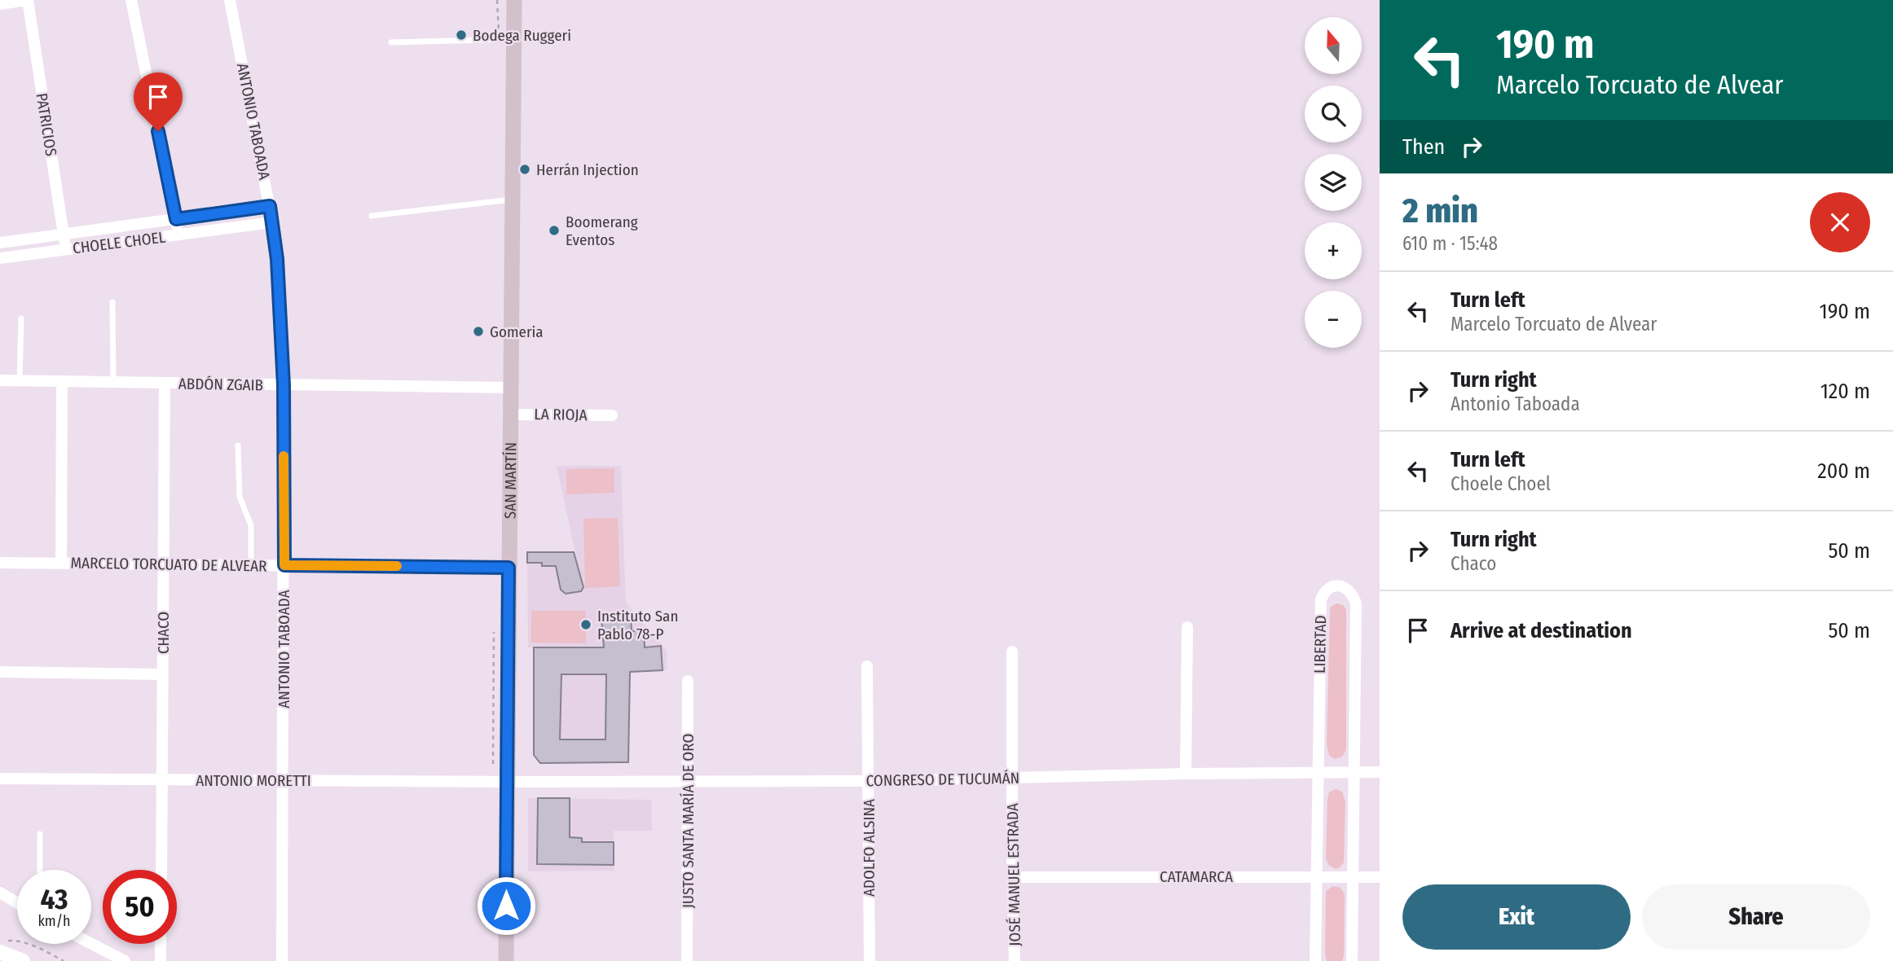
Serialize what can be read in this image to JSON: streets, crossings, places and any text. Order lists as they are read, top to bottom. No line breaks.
{"streets":{"main road":["SAN MARTÍN"],"street":["ANTONIO TABOADA","PATRICIOS","CHOELE CHOEL","ABDÓN ZGAIB","LA RIOJA","MARCELO TORCUATO DE ALVEAR","CHACO","LIBERTAD","CONGRESO DE TUCUMÁN","ANTONIO MORETTI","JUSTO SANTA MARÍA DE ORO","ADOLFO ALSINA","JOSÉ MANUEL ESTRADA","CATAMARCA"]},"crossings":[["ANTONIO TABOADA","CHOELE CHOEL"],["ANTONIO TABOADA","ABDÓN ZGAIB"],["ANTONIO TABOADA","MARCELO TORCUATO DE ALVEAR"],["ANTONIO TABOADA","ANTONIO MORETTI"],["PATRICIOS","CHOELE CHOEL"],["ABDÓN ZGAIB","SAN MARTÍN"],["ABDÓN ZGAIB","CHACO"],["LA RIOJA","SAN MARTÍN"],["SAN MARTÍN","MARCELO TORCUATO DE ALVEAR"],["SAN MARTÍN","CONGRESO DE TUCUMÁN"],["SAN MARTÍN","ANTONIO MORETTI"],["MARCELO TORCUATO DE ALVEAR","CHACO"],["CHACO","ANTONIO MORETTI"],["LIBERTAD","CONGRESO DE TUCUMÁN"],["LIBERTAD","CATAMARCA"],["CONGRESO DE TUCUMÁN","ANTONIO MORETTI"],["CONGRESO DE TUCUMÁN","JUSTO SANTA MARÍA DE ORO"],["CONGRESO DE TUCUMÁN","ADOLFO ALSINA"],["CONGRESO DE TUCUMÁN","JOSÉ MANUEL ESTRADA"],["JOSÉ MANUEL ESTRADA","CATAMARCA"]],"places":["Bodega Ruggeri","Herrán Injection","Boomerang Eventos","Gomeria","Instituto San Pablo 78-P"],"north":"top","page":{"turn":["190 m","Marcelo Torcuato de Alvear"],"map_buttons":["+","−"],"then":"Then","heading":["2 min","610 m · 15:48"],"list":[{"name":"Turn left","note":"Marcelo Torcuato de Alvear","value":"190 m"},{"name":"Turn right","note":"Antonio Taboada","value":"120 m"},{"name":"Turn left","note":"Choele Choel","value":"200 m"},{"name":"Turn right","note":"Chaco","value":"50 m"},{"name":"Arrive at destination","value":"50 m"}],"speed":"43 km/h","limit":"50","buttons":["Exit","Share"]}}
